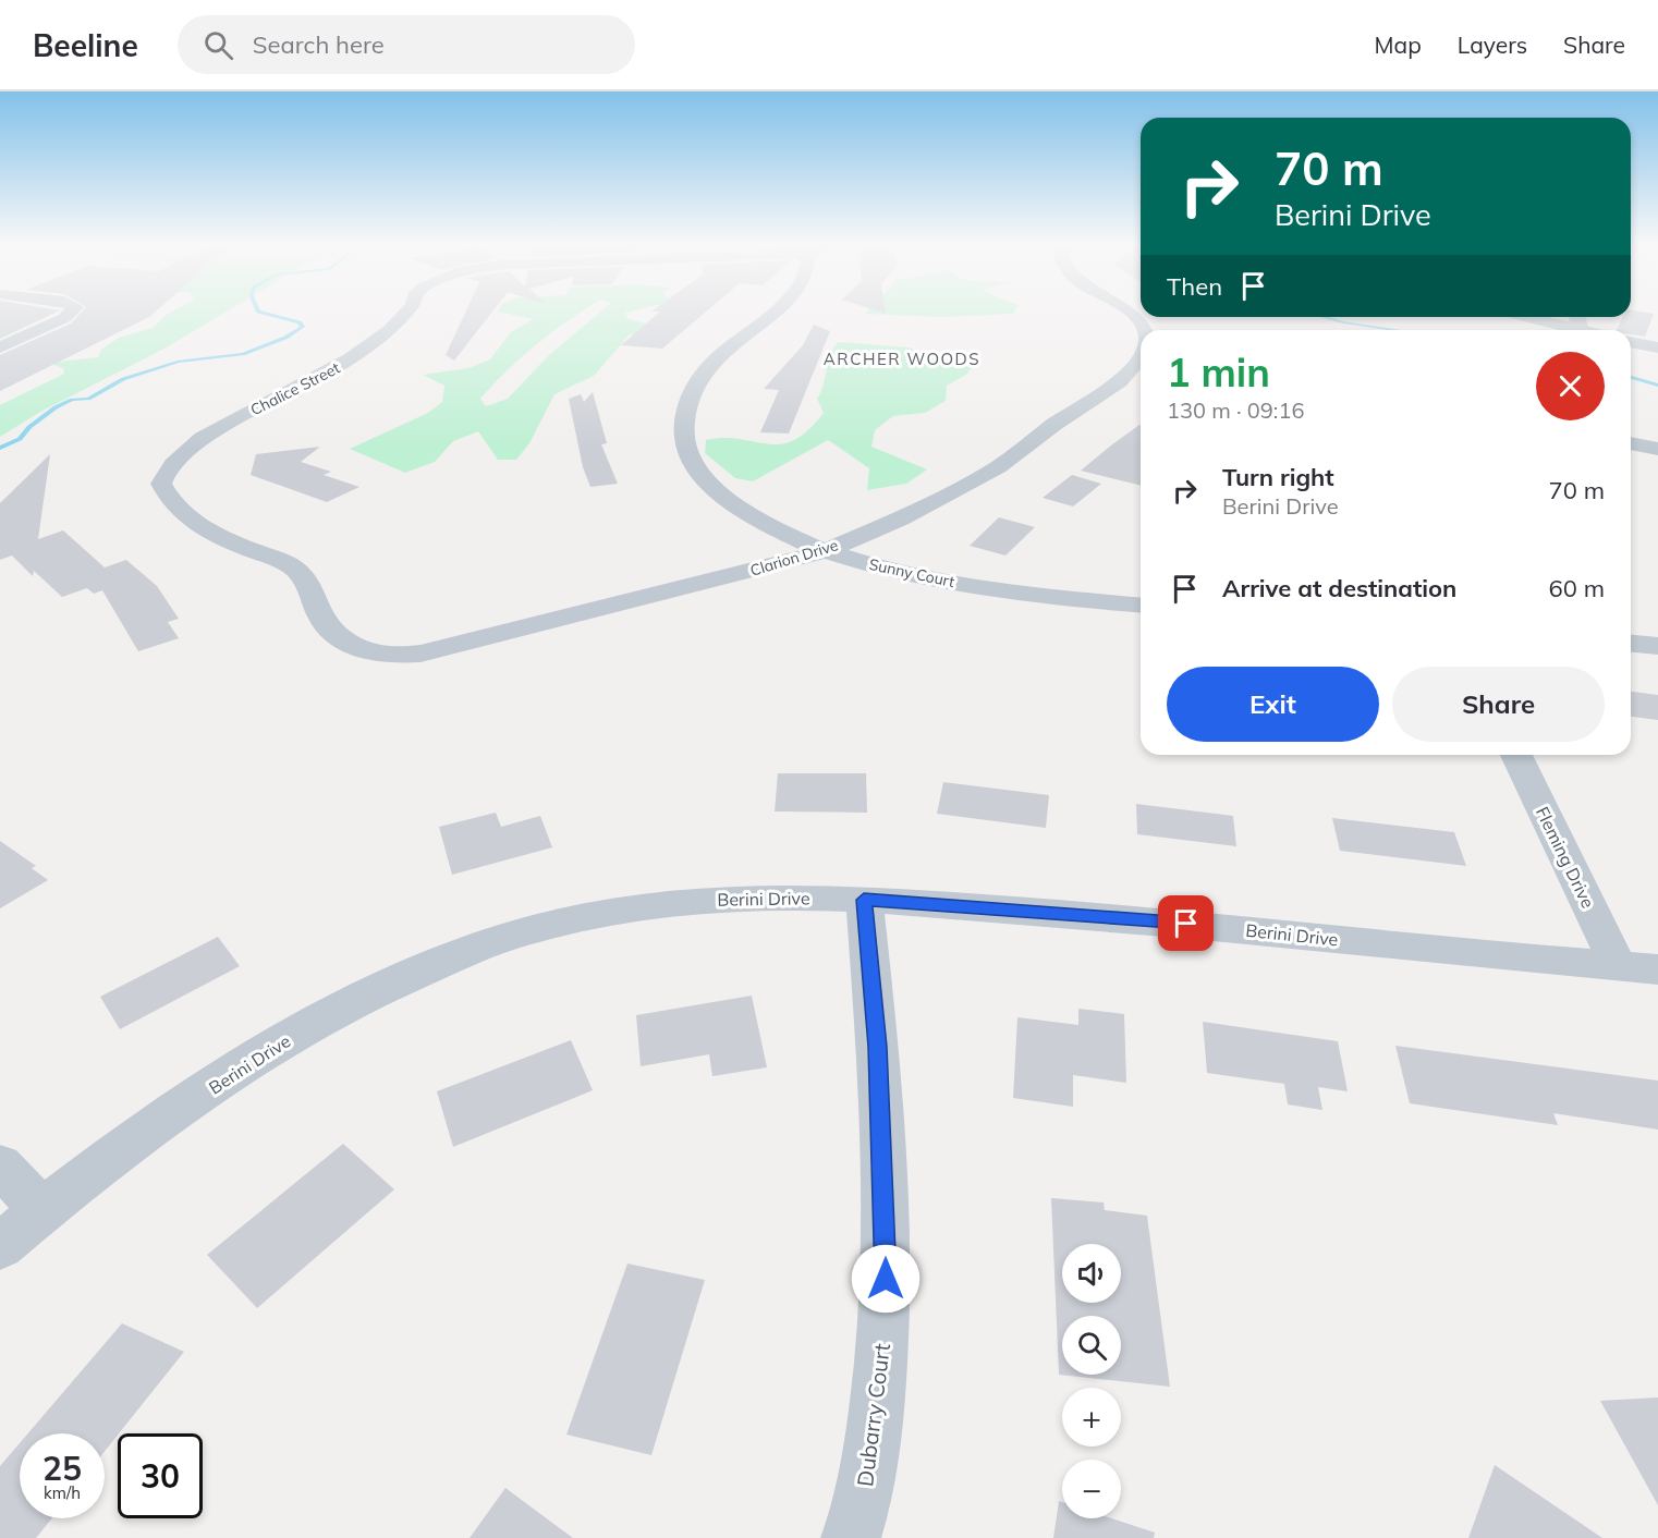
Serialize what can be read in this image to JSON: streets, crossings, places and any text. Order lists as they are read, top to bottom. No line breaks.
{"streets":{"street":["Chalice Street","Clarion Drive","Sunny Court","Fleming Drive","Berini Drive","Dubarry Court"]},"crossings":[["Chalice Street","Clarion Drive"],["Clarion Drive","Sunny Court"],["Fleming Drive","Berini Drive"],["Berini Drive","Dubarry Court"]],"districts":["ARCHER WOODS"],"page":{"header":"Beeline","search":"Search here","nav":["Map","Layers","Share"],"turn":["70 m","Berini Drive"],"then":"Then","heading":["1 min","130 m · 09:16"],"list":[{"name":"Turn right","note":"Berini Drive","value":"70 m"},{"name":"Arrive at destination","value":"60 m"}],"buttons":["Exit","Share"],"map_buttons":["+","−"],"speed":"25 km/h","limit":"30"}}
